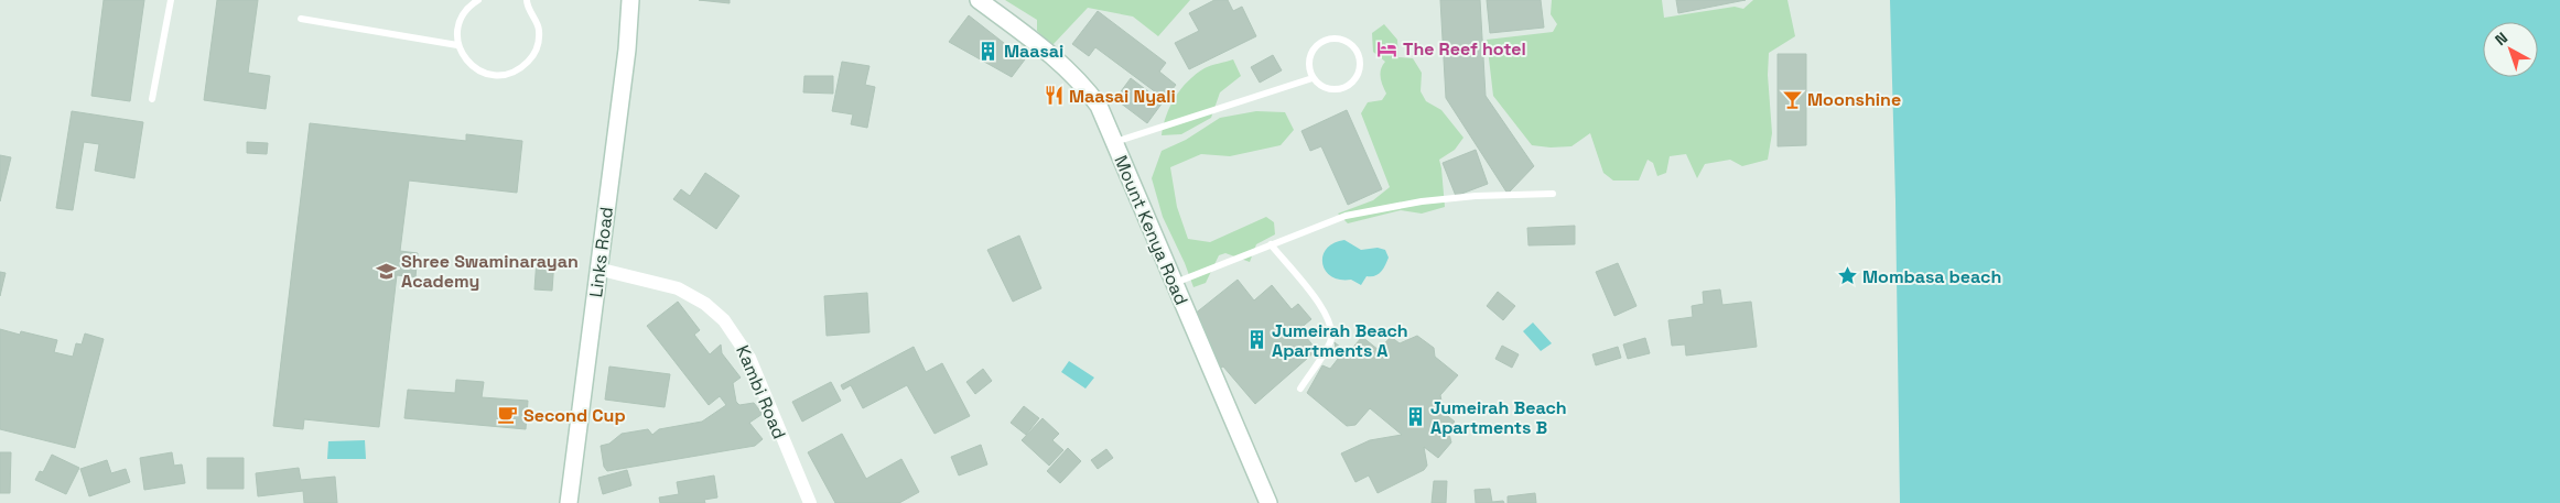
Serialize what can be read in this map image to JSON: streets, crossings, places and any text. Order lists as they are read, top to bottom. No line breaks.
{"streets":{"main road":["Mount Kenya Road","Links Road"],"street":["Kambi Road"]},"crossings":[["Links Road","Kambi Road"]],"places":{"hotel":["The Reef hotel"],"building":["Maasai","Jumeirah Beach Apartments A","Jumeirah Beach Apartments B"],"restaurant":["Maasai Nyali"],"bar":["Moonshine"],"school or university":["Shree Swaminarayan Academy"],"place":["Mombasa beach"],"cafe":["Second Cup"]},"north":"top left"}
